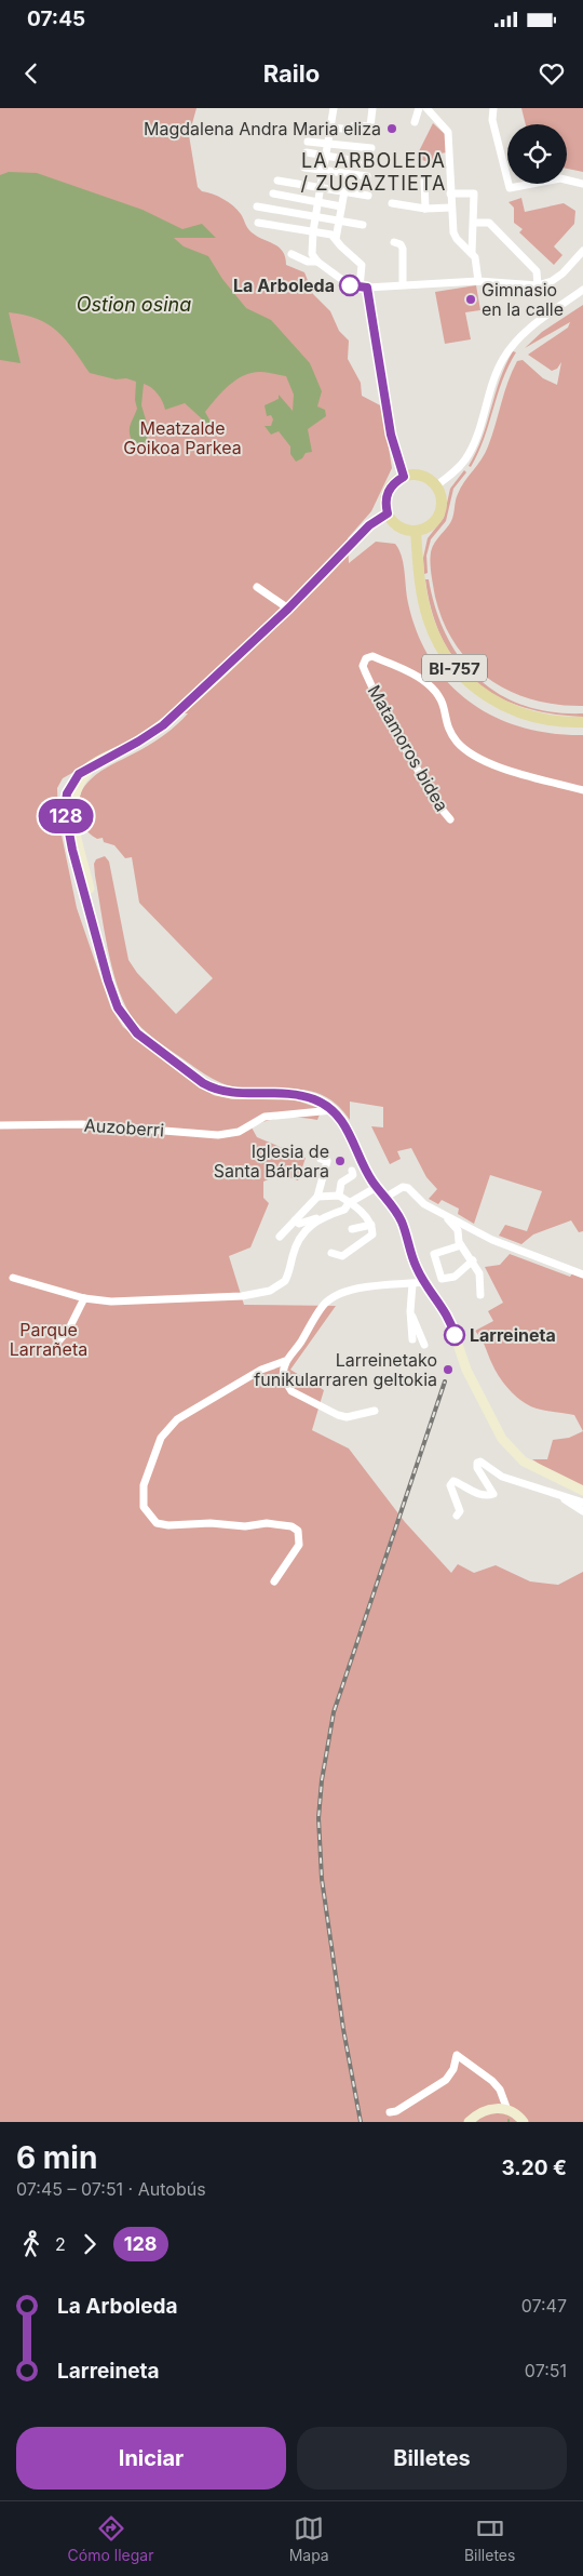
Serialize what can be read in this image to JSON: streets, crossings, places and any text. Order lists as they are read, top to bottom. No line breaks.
{"streets":{"main road":["BI-757"],"street":["Matamoros bidea","Auzoberri"]},"districts":["LA ARBOLEDA / ZUGAZTIETA"],"water":["Ostion osina"],"parks":["Meatzalde Goikoa Parkea","Parque Larrañeta"],"places":["Magdalena Andra Maria eliza","La Arboleda","Gimnasio en la calle","Iglesia de Santa Bárbara","Larreineta","Larreinetako funikularraren geltokia"],"lines":["bus line 128"],"page":{"status":"07:45","header":"Railo","on_map":"128","heading":["6 min","07:45 – 07:51 · Autobús","3.20 €"],"legs":["2","128"],"list":[{"name":"La Arboleda","value":"07:47"},{"name":"Larreineta","value":"07:51"}],"buttons":["Iniciar","Billetes"],"tabs":["Cómo llegar","Mapa","Billetes"]}}
